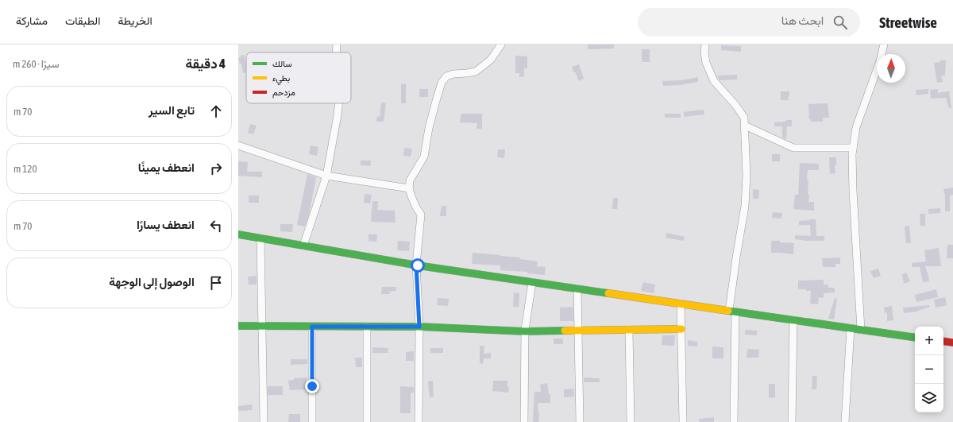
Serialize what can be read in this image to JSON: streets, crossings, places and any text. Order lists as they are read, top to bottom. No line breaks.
{"legend":["سالك","بطيء","مزدحم"],"north":"top","page":{"header":"Streetwise","search":"ابحث هنا","nav":["الخريطة","الطبقات","مشاركة"],"heading":["4 دقيقة","سيرًا · 260 m"],"list":[["تابع السير","70 m"],["انعطف يمينًا","120 m"],["انعطف يسارًا","70 m"],"الوصول إلى الوجهة"],"map_buttons":["+","−"]}}
